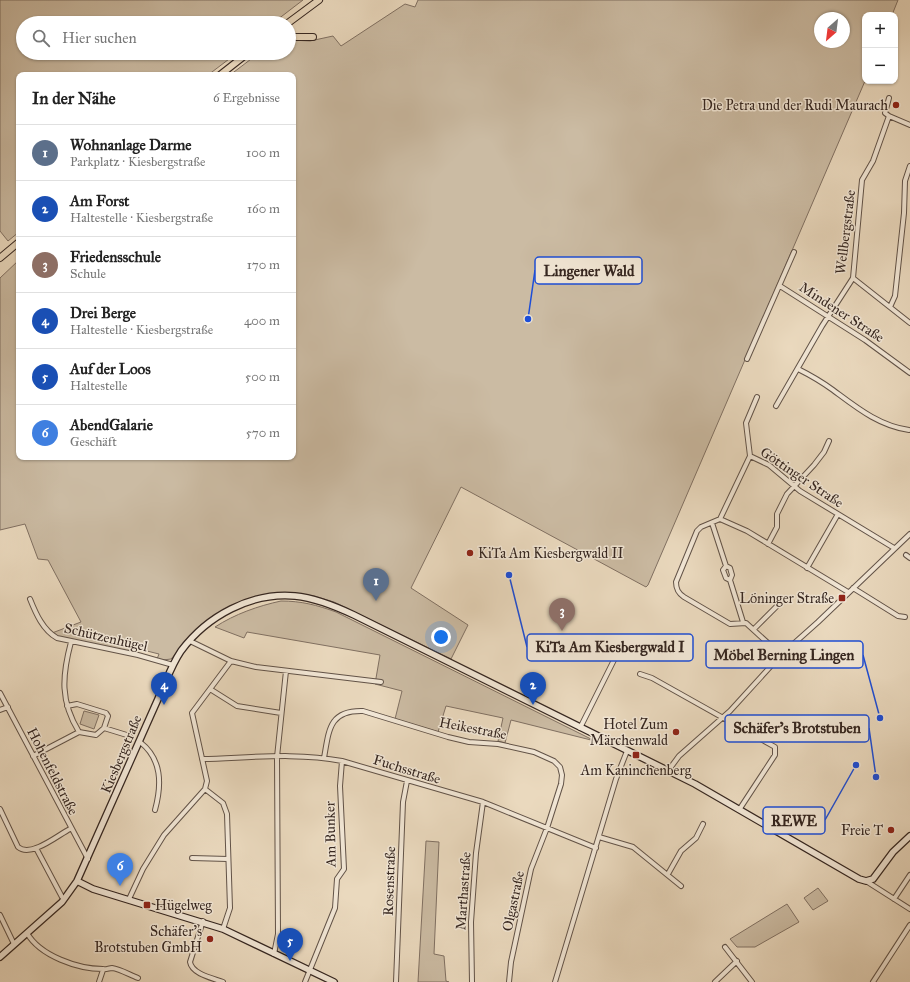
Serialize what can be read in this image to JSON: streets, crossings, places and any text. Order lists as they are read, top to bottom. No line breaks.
{"streets":{"street":["Wellbergstraße","Mindener Straße","Göttinger Straße","Schützenhügel","Heikestraße","Kiesbergstraße","Fuchsstraße","Hohenfeldstraße","Am Bunker","Rosenstraße","Marthastraße","Olgastraße"]},"crossings":[["Wellbergstraße","Mindener Straße"],["Schützenhügel","Kiesbergstraße"],["Heikestraße","Fuchsstraße"],["Heikestraße","Olgastraße"],["Kiesbergstraße","Hohenfeldstraße"],["Fuchsstraße","Am Bunker"],["Fuchsstraße","Rosenstraße"],["Fuchsstraße","Marthastraße"],["Fuchsstraße","Olgastraße"]],"places":{"other":["Die Petra und der Rudi Maurach","Lingener Wald","KiTa Am Kiesbergwald II","KiTa Am Kiesbergwald I","Möbel Berning Lingen","Hotel Zum Märchenwald","REWE","Schäfer’s Brotstuben","Freie T","Schäfer's Brotstuben GmbH"],"transit":["Löninger Straße","Am Kaninchenberg","Hügelweg"]},"north":"bottom left","page":{"map_buttons":["+","−"],"search":"Hier suchen","heading":["In der Nähe","6 Ergebnisse"],"list":[{"mark":"1","name":"Wohnanlage Darme","note":"Parkplatz · Kiesbergstraße","value":"100 m"},{"mark":"2","name":"Am Forst","note":"Haltestelle · Kiesbergstraße","value":"160 m"},{"mark":"3","name":"Friedensschule","note":"Schule","value":"170 m"},{"mark":"4","name":"Drei Berge","note":"Haltestelle · Kiesbergstraße","value":"400 m"},{"mark":"5","name":"Auf der Loos","note":"Haltestelle","value":"500 m"},{"mark":"6","name":"AbendGalarie","note":"Geschäft","value":"570 m"}],"pins":["1","3","2","4","6","5"]}}
